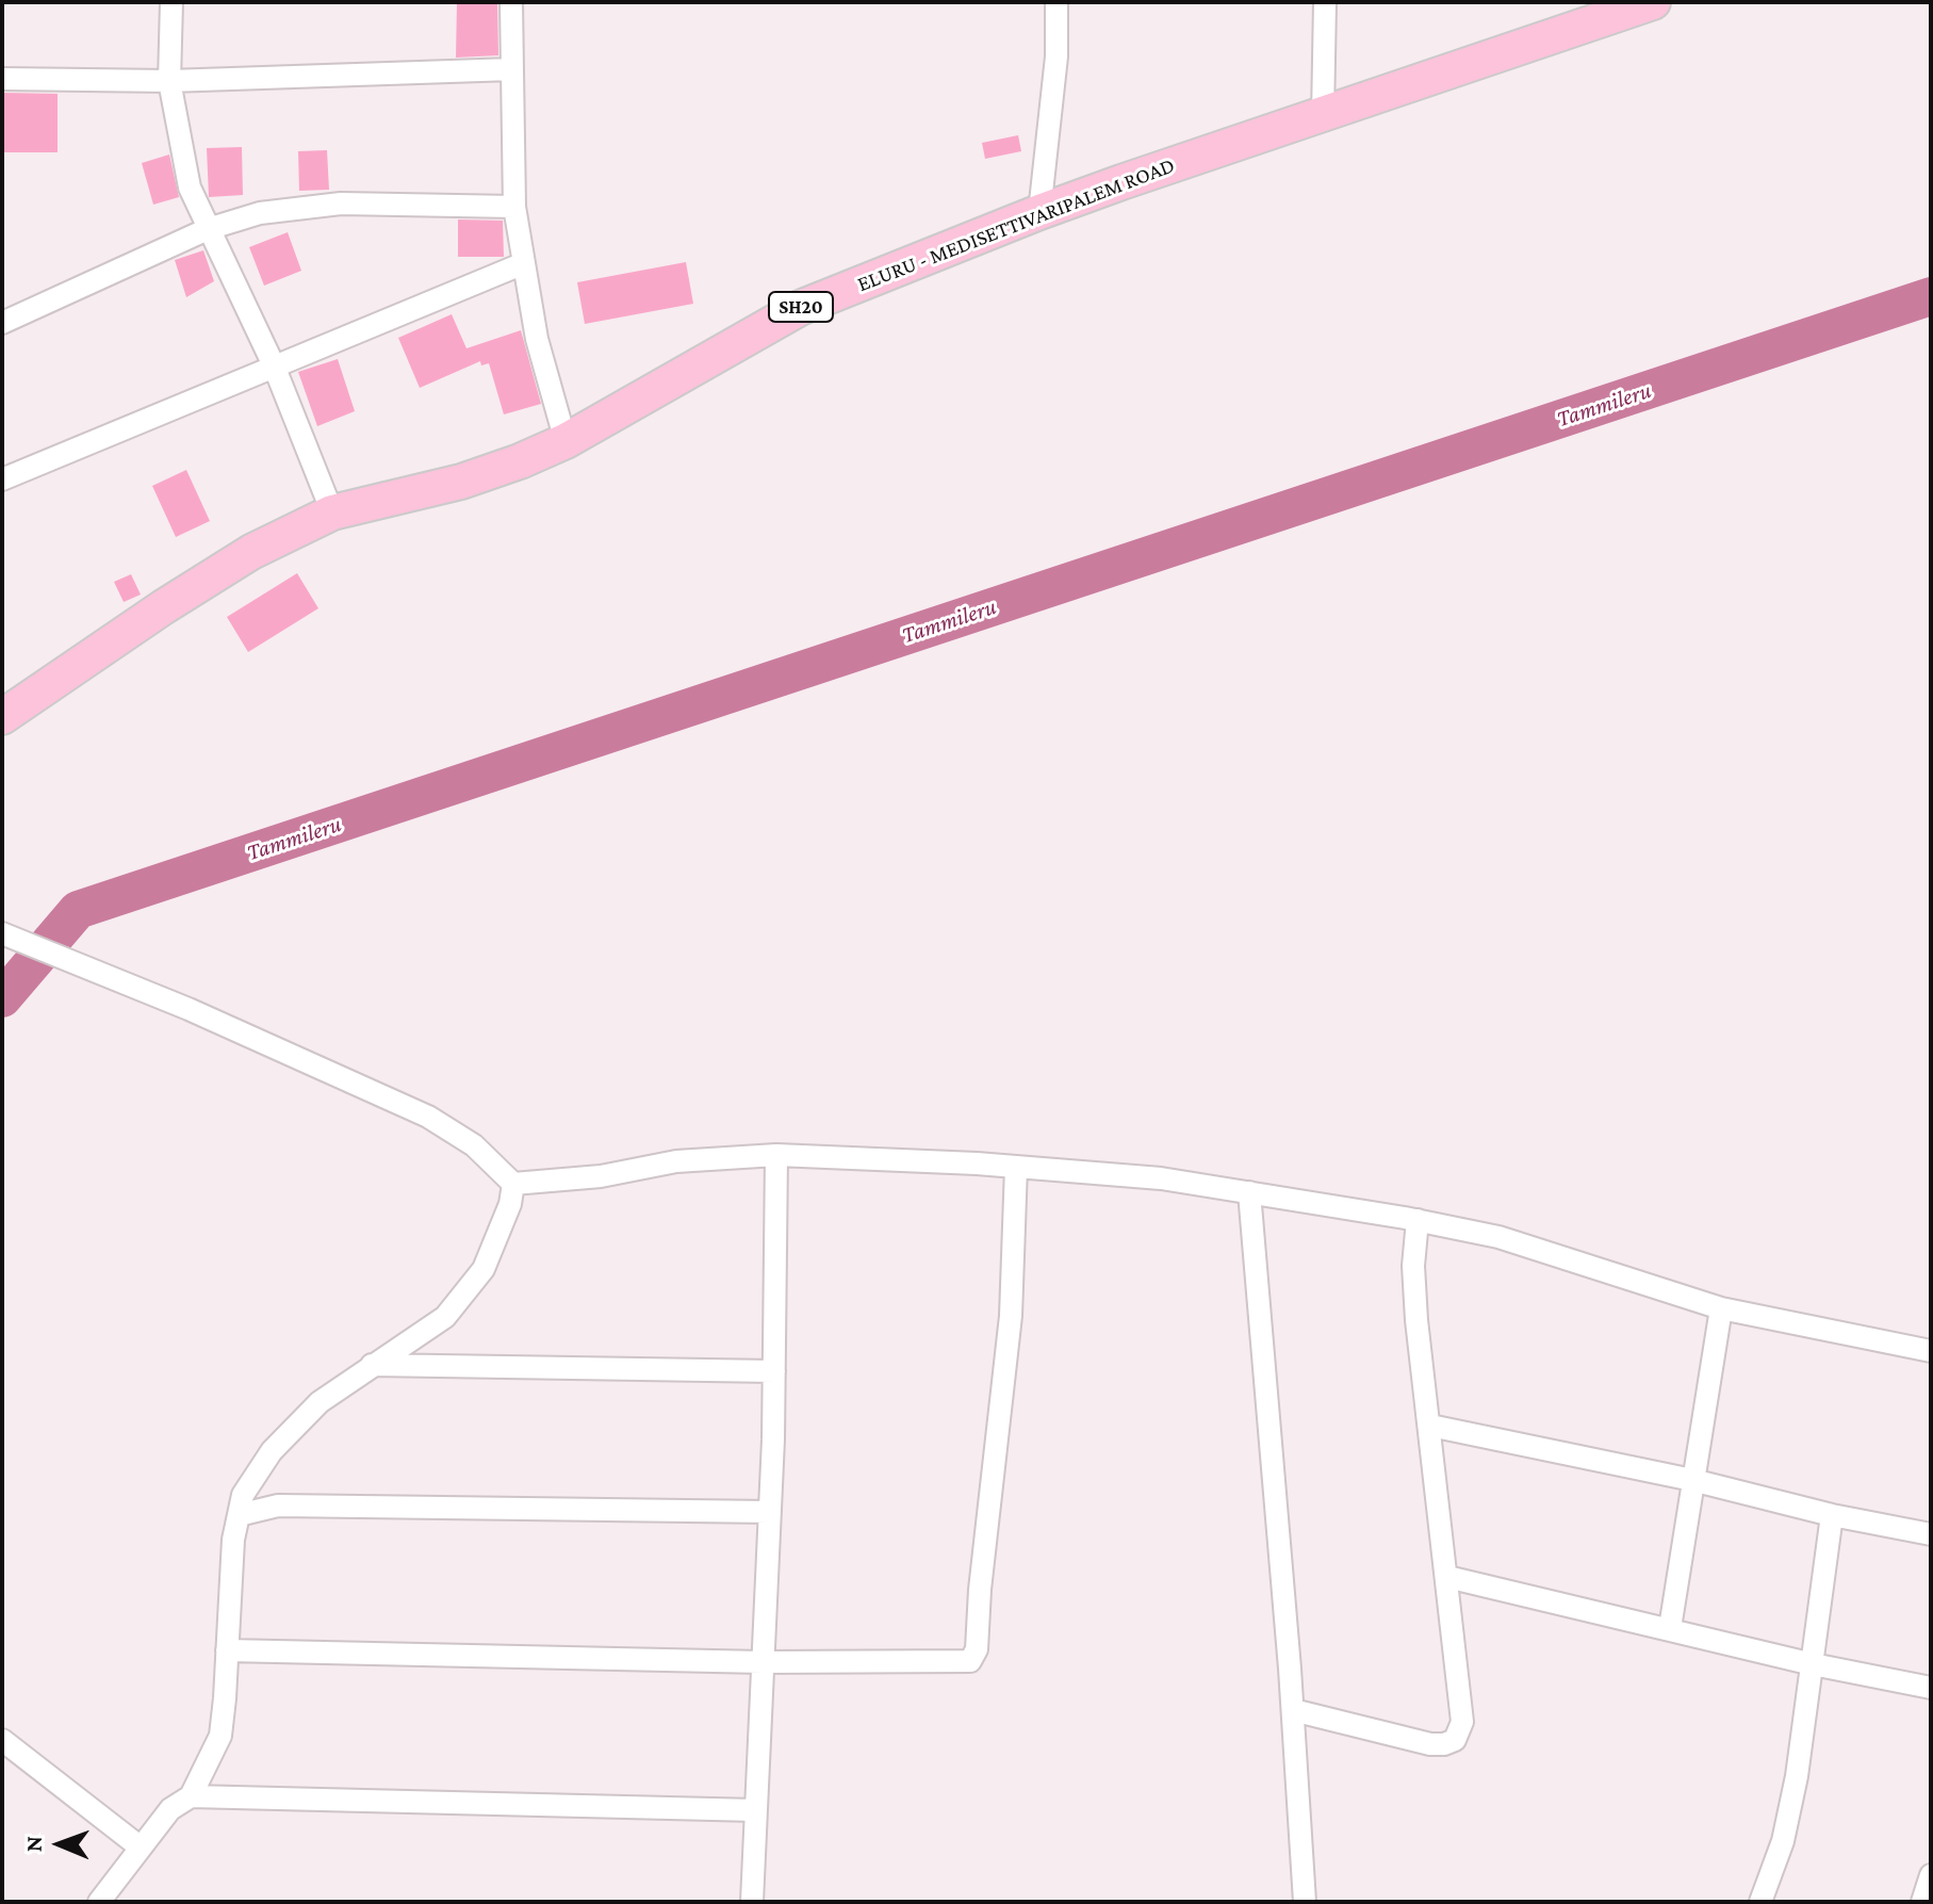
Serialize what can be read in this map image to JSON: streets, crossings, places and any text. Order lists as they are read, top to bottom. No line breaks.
{"streets":{"main road":["ELURU - MEDISETTIVARIPALEM ROAD","SH20"]},"water":["Tammileru"],"north":"left"}
